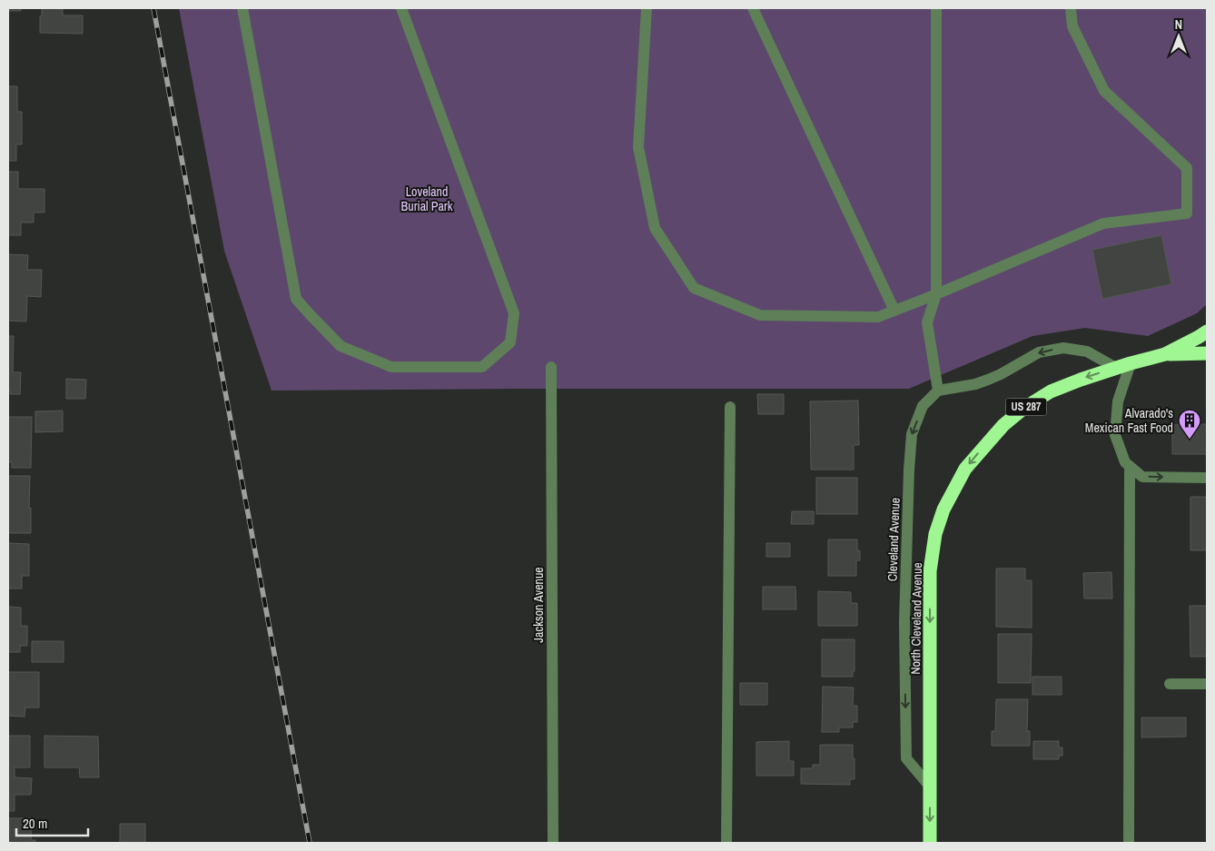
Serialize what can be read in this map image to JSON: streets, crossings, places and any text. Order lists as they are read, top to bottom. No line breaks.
{"streets":{"highway":["US 287","North Cleveland Avenue"],"street":["Cleveland Avenue","Jackson Avenue"]},"crossings":[["Cleveland Avenue","North Cleveland Avenue"]],"one_way":["Cleveland Avenue","North Cleveland Avenue"],"parks":["Loveland Burial Park"],"places":{"building":["Alvarado's Mexican Fast Food"]},"scale_bar":"20 m","north":"top"}
